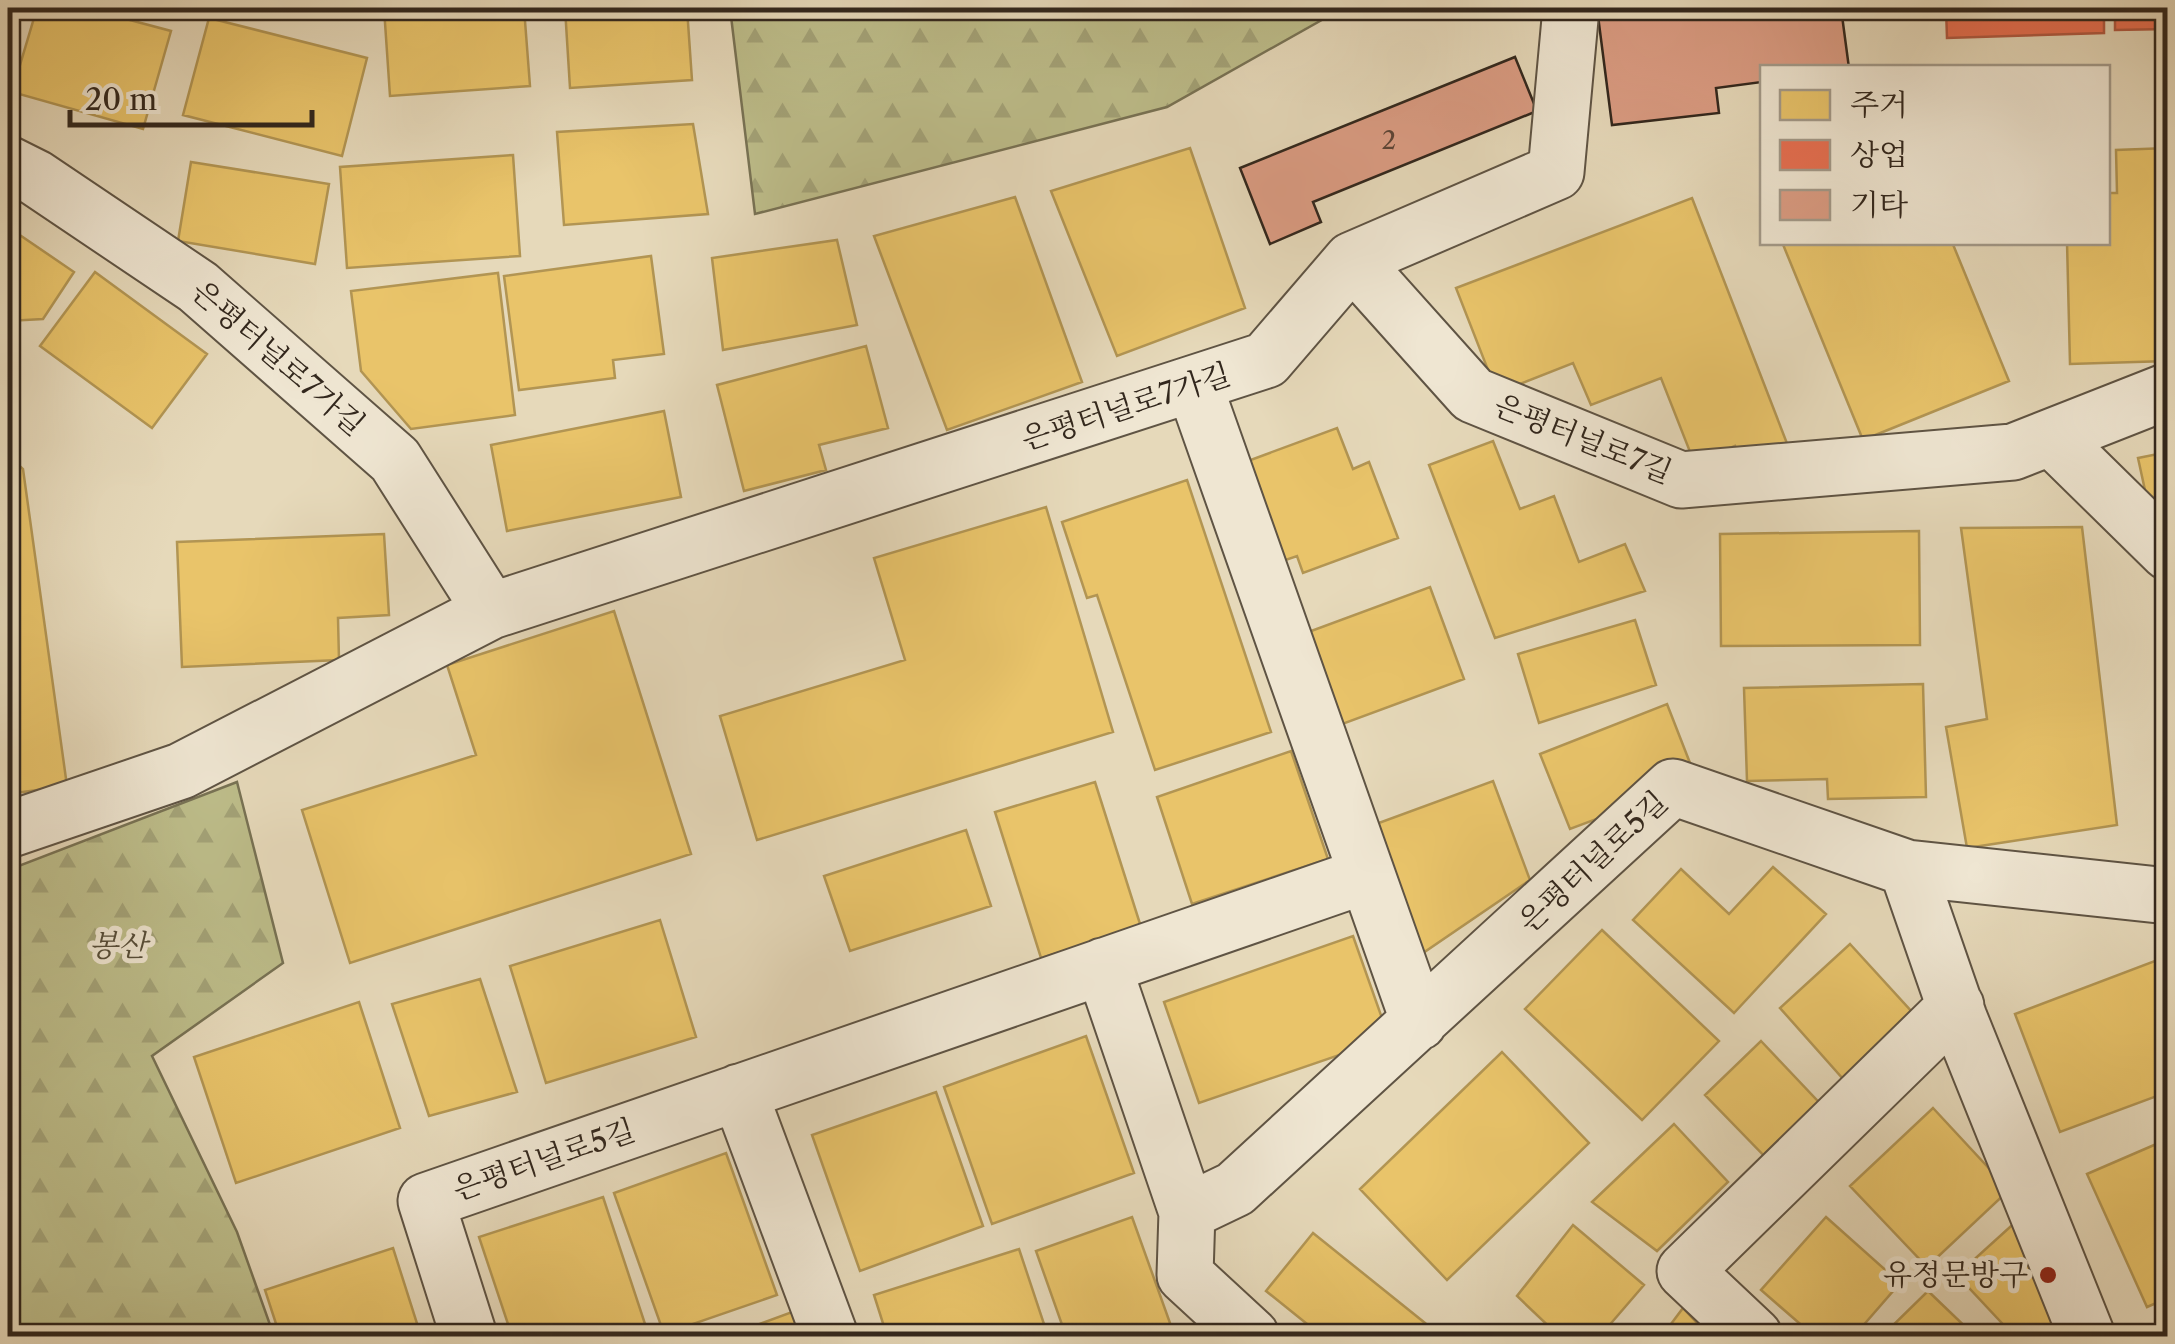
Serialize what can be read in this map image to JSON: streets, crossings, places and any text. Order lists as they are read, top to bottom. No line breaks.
{"streets":{"street":["은평터널로7가길","은평터널로7길","은평터널로5길"]},"crossings":[["은평터널로7가길","은평터널로7길"]],"parks":["봉산"],"places":["유정문방구"],"house_numbers":["2"],"legend":["주거","상업","기타"],"scale_bar":"20 m"}
